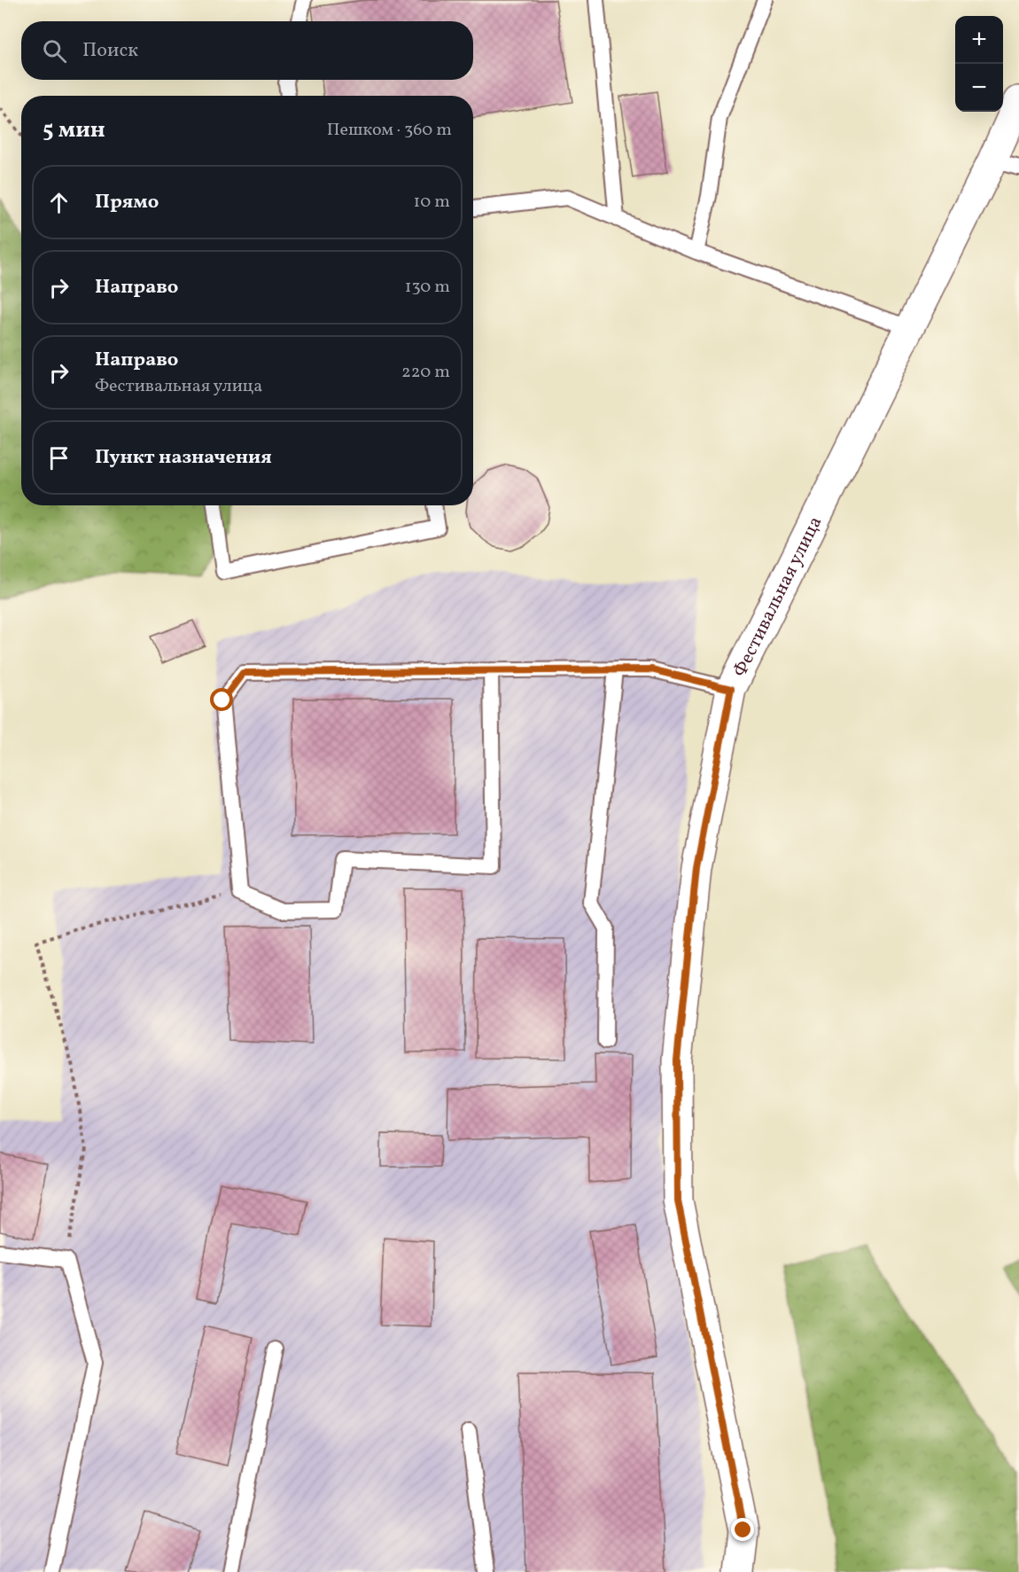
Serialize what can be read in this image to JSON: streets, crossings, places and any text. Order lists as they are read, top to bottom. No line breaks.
{"streets":{"main road":["Фестивальная улица"]},"page":{"map_buttons":["+","−"],"search":"Поиск","heading":["5 мин","Пешком · 360 m"],"list":[["Прямо","10 m"],["Направо","130 m"],["Направо","Фестивальная улица","220 m"],"Пункт назначения"]}}
